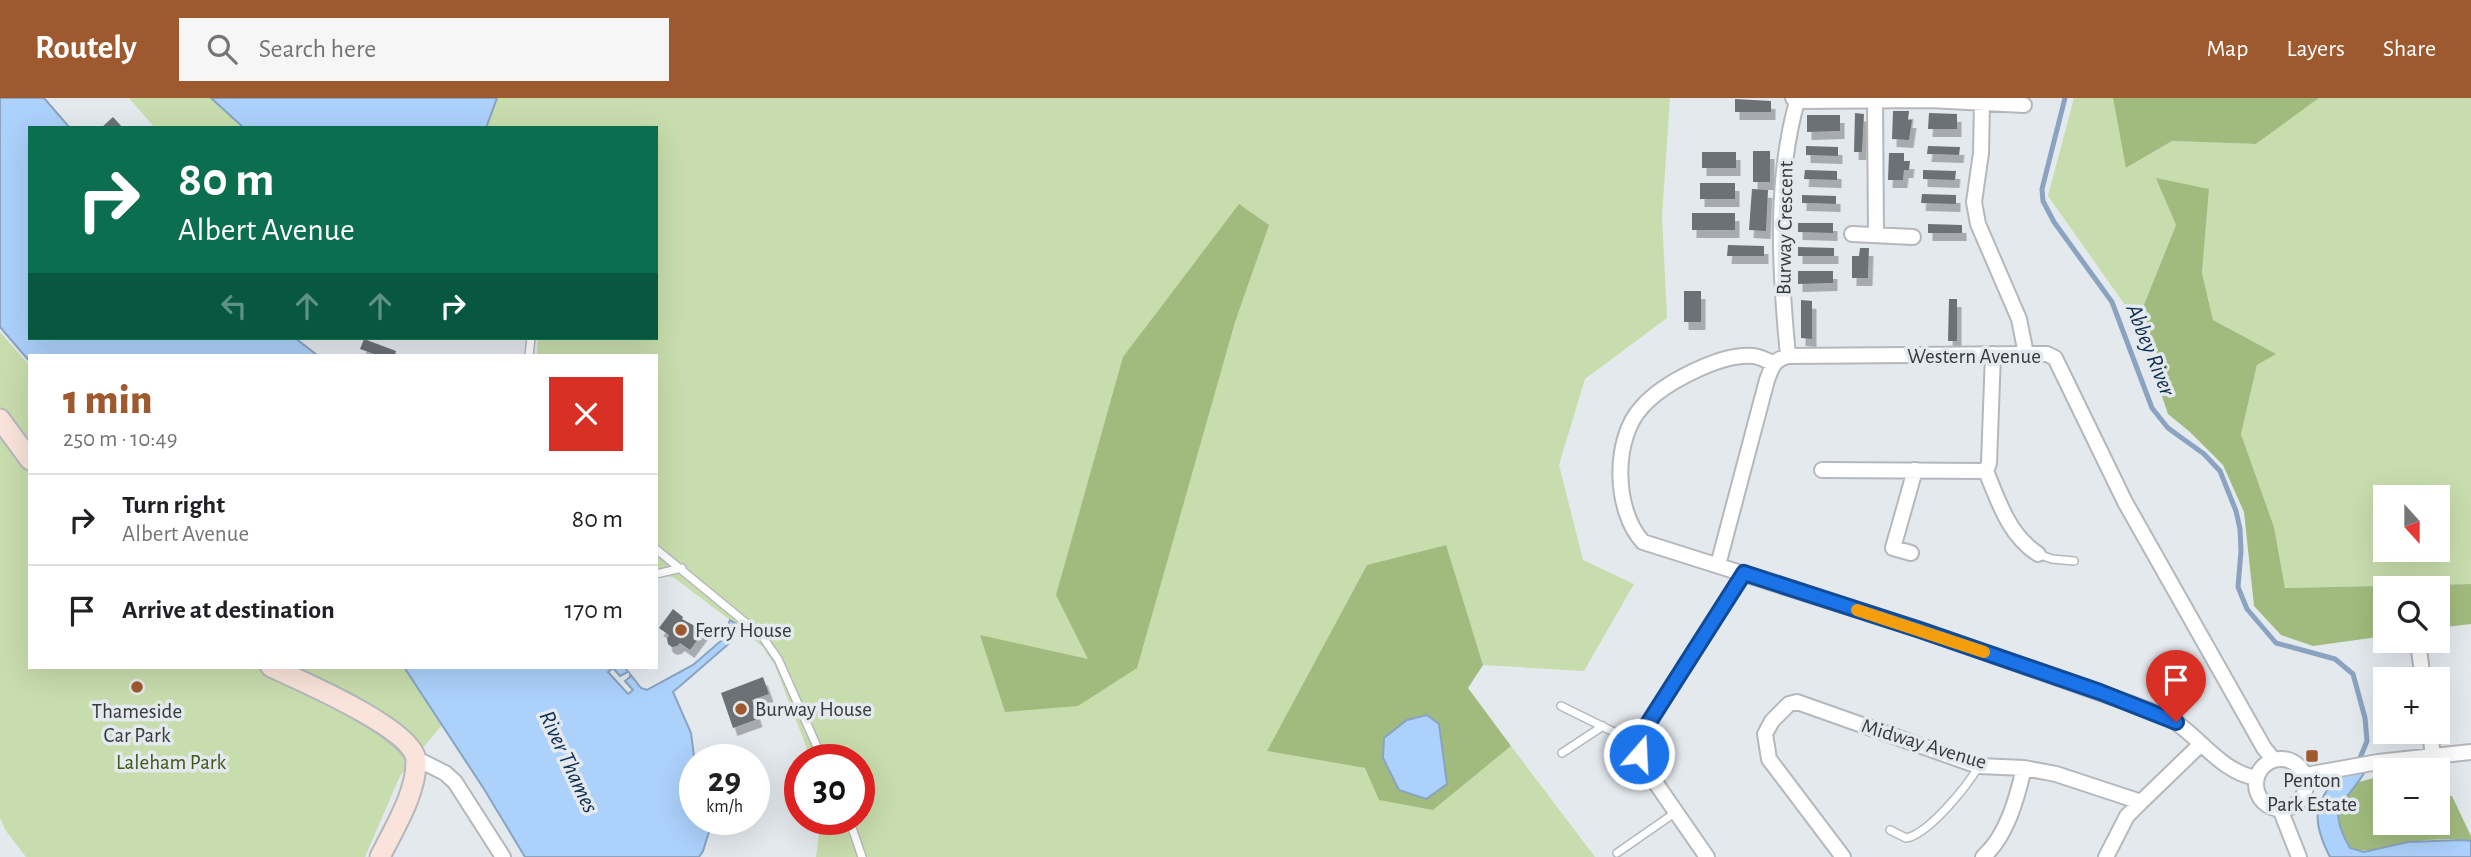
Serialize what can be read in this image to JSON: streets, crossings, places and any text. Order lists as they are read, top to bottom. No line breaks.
{"streets":{"street":["Burway Crescent","Western Avenue","Midway Avenue"]},"crossings":[["Burway Crescent","Western Avenue"]],"water":["Abbey River","River Thames"],"parks":["Laleham Park"],"places":{"other":["Ferry House","Thameside Car Park","Burway House"],"transit":["Penton Park Estate"]},"north":"bottom","page":{"header":"Routely","search":"Search here","nav":["Map","Layers","Share"],"turn":["80 m","Albert Avenue"],"heading":["1 min","250 m · 10:49"],"list":[{"name":"Turn right","note":"Albert Avenue","value":"80 m"},{"name":"Arrive at destination","value":"170 m"}],"map_buttons":["+","−"],"speed":"29 km/h","limit":"30"}}
